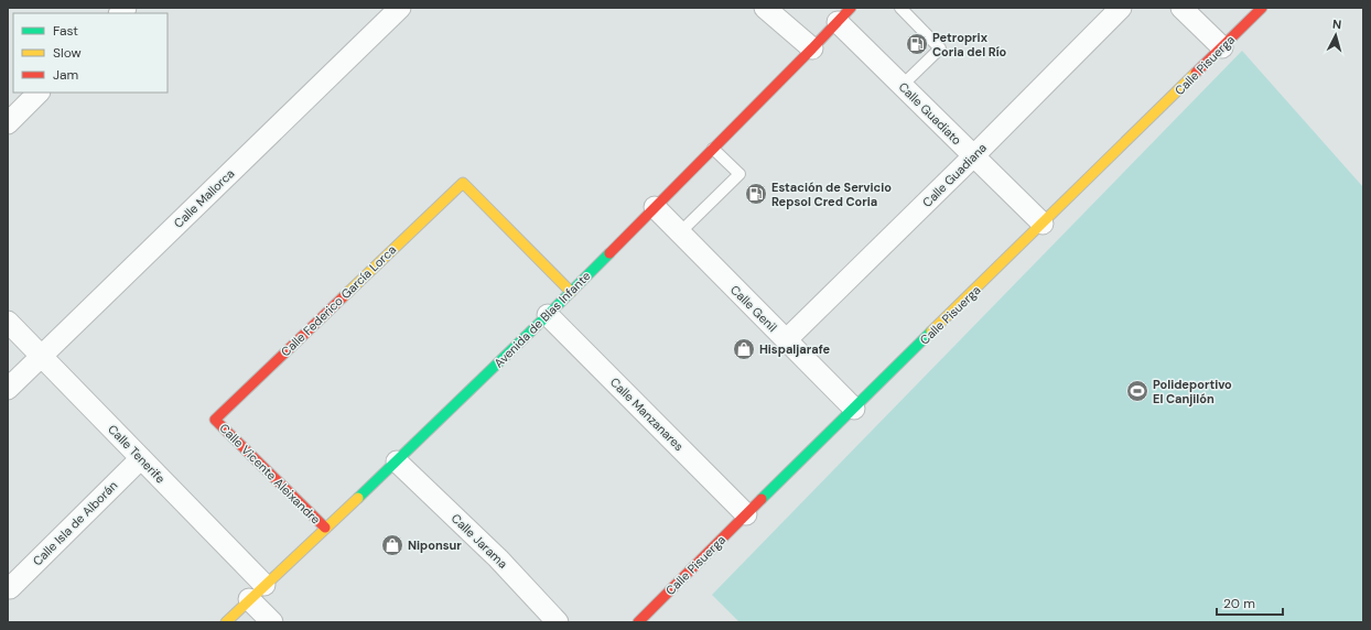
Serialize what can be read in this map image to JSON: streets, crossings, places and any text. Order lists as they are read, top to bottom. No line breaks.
{"streets":{"street":["Calle Pisuerga","Calle Guadiato","Calle Guadiana","Calle Mallorca","Calle Federico García Lorca","Calle Genil","Avenida de Blas Infante","Calle Manzanares","Calle Tenerife","Calle Vicente Aleixandre","Calle Isla de Alborán","Calle Jarama"]},"crossings":[["Calle Pisuerga","Calle Guadiato"],["Calle Pisuerga","Calle Genil"],["Calle Pisuerga","Calle Manzanares"],["Calle Guadiato","Calle Guadiana"],["Calle Guadiato","Avenida de Blas Infante"],["Calle Guadiana","Calle Genil"],["Calle Mallorca","Calle Tenerife"],["Calle Federico García Lorca","Avenida de Blas Infante"],["Calle Federico García Lorca","Calle Vicente Aleixandre"],["Calle Genil","Avenida de Blas Infante"],["Avenida de Blas Infante","Calle Manzanares"],["Avenida de Blas Infante","Calle Tenerife"],["Avenida de Blas Infante","Calle Vicente Aleixandre"],["Avenida de Blas Infante","Calle Jarama"],["Calle Tenerife","Calle Isla de Alborán"]],"places":{"fuel station":["Petroprix Coria del Río","Estación de Servicio Repsol Cred Coria"],"shop":["Hispaljarafe","Niponsur"],"sports":["Polideportivo El Canjilón"]},"legend":["Fast","Slow","Jam"],"scale_bar":"20 m","north":"top"}
